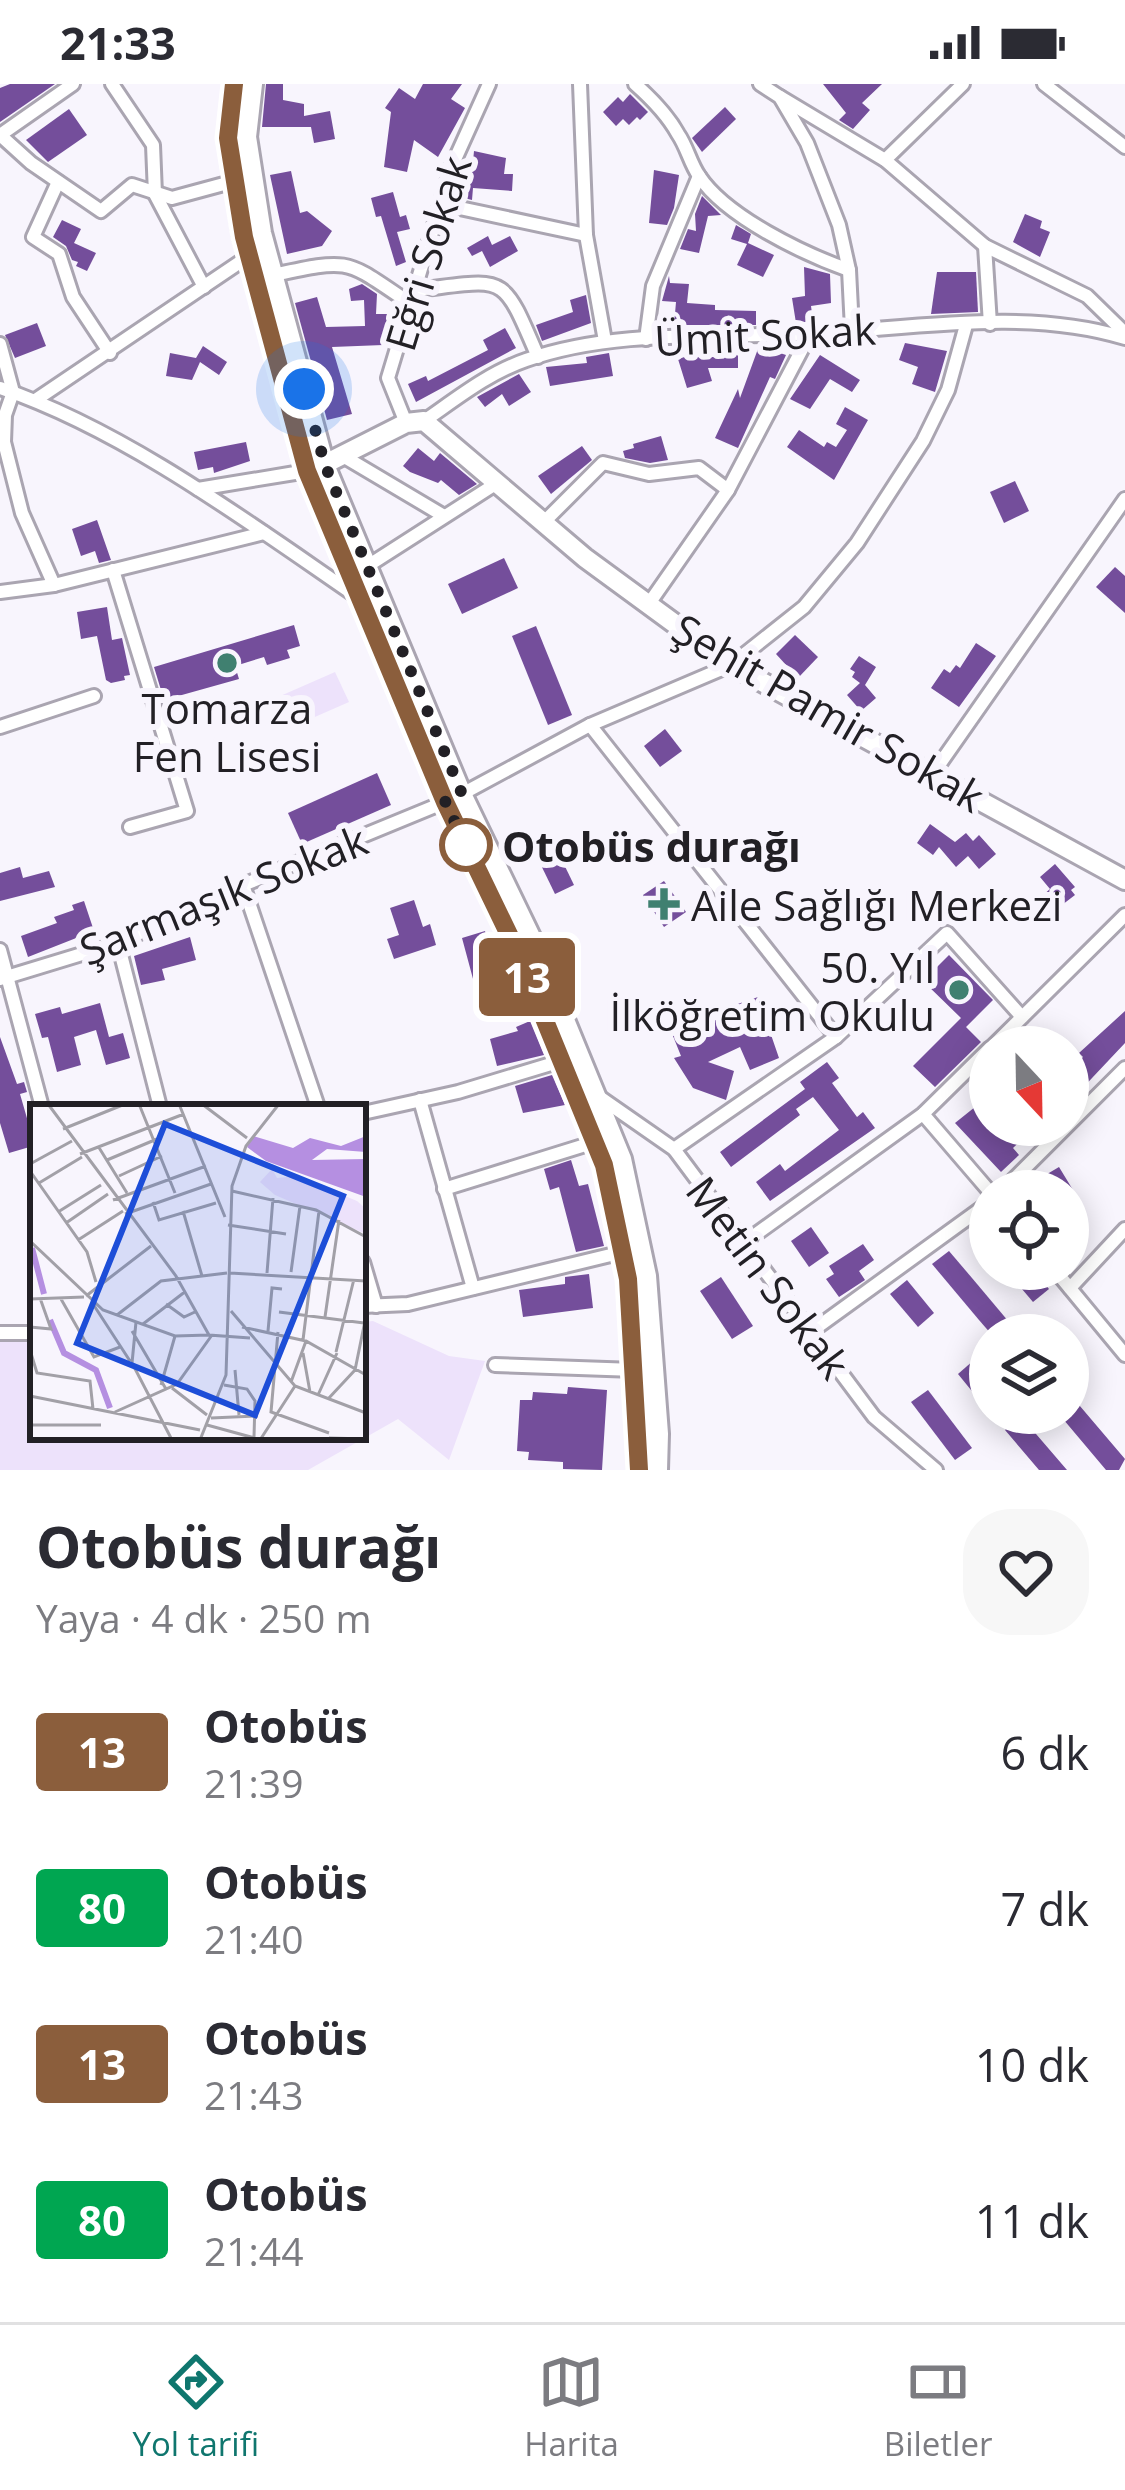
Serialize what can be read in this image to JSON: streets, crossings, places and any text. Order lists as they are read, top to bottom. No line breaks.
{"streets":{"main road":["Şehit Pamir Sokak"],"street":["Eğri Sokak","Ümit Sokak","Şarmaşık Sokak","Metin Sokak"]},"crossings":[["Eğri Sokak","Ümit Sokak"],["Eğri Sokak","Şehit Pamir Sokak"],["Ümit Sokak","Şehit Pamir Sokak"],["Ümit Sokak","Şarmaşık Sokak"],["Şehit Pamir Sokak","Şarmaşık Sokak"]],"places":{"other":["Tomarza Fen Lisesi","Otobüs durağı","50. Yıl İlköğretim Okulu"],"health":["Aile Sağlığı Merkezi"]},"lines":["bus line 13"],"north":"bottom","page":{"status":"21:33","on_map":"13","heading":["Otobüs durağı","Yaya · 4 dk · 250 m"],"list":[{"mark":"13","name":"Otobüs","note":"21:39","value":"6 dk"},{"mark":"80","name":"Otobüs","note":"21:40","value":"7 dk"},{"mark":"13","name":"Otobüs","note":"21:43","value":"10 dk"},{"mark":"80","name":"Otobüs","note":"21:44","value":"11 dk"}],"tabs":["Yol tarifi","Harita","Biletler"]}}
